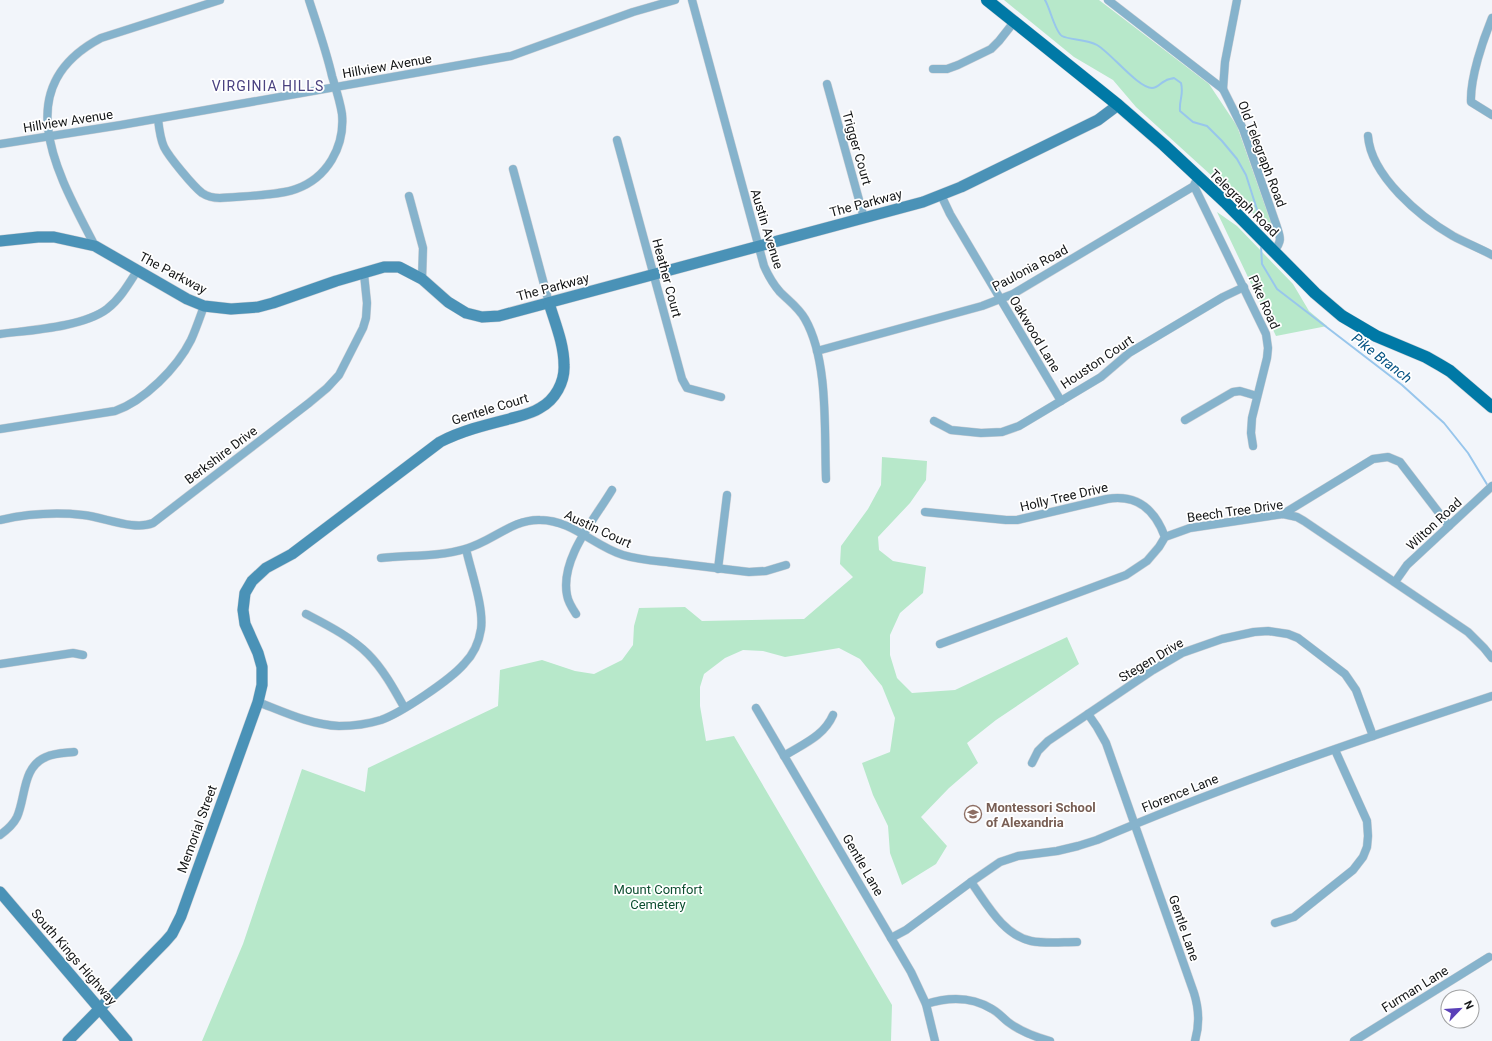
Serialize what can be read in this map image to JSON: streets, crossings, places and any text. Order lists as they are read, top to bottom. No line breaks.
{"streets":{"main road":["Telegraph Road"],"street":["Hillview Avenue","Trigger Court","Old Telegraph Road","The Parkway","Austin Avenue","Paulonia Road","Heather Court","Pike Road","Oakwood Lane","Houston Court","Gentele Court","Berkshire Drive","Holly Tree Drive","Beech Tree Drive","Wilton Road","Austin Court","Stegen Drive","Florence Lane","Memorial Street","Gentle Lane","South Kings Highway","Furman Lane"]},"crossings":[["Trigger Court","The Parkway"],["Old Telegraph Road","Telegraph Road"],["The Parkway","Telegraph Road"],["The Parkway","Austin Avenue"],["The Parkway","Heather Court"],["The Parkway","Oakwood Lane"],["The Parkway","Gentele Court"],["The Parkway","Berkshire Drive"],["Telegraph Road","Paulonia Road"],["Telegraph Road","Pike Road"],["Austin Avenue","Paulonia Road"],["Paulonia Road","Pike Road"],["Paulonia Road","Oakwood Lane"],["Pike Road","Houston Court"],["Oakwood Lane","Houston Court"],["Gentele Court","Memorial Street"],["Holly Tree Drive","Beech Tree Drive"],["Beech Tree Drive","Wilton Road"],["Stegen Drive","Florence Lane"],["Stegen Drive","Gentle Lane"],["Florence Lane","Gentle Lane"],["Memorial Street","South Kings Highway"]],"districts":["VIRGINIA HILLS"],"water":["Pike Branch"],"parks":["Mount Comfort Cemetery"],"places":{"school or university":["Montessori School of Alexandria"]},"north":"top right"}
